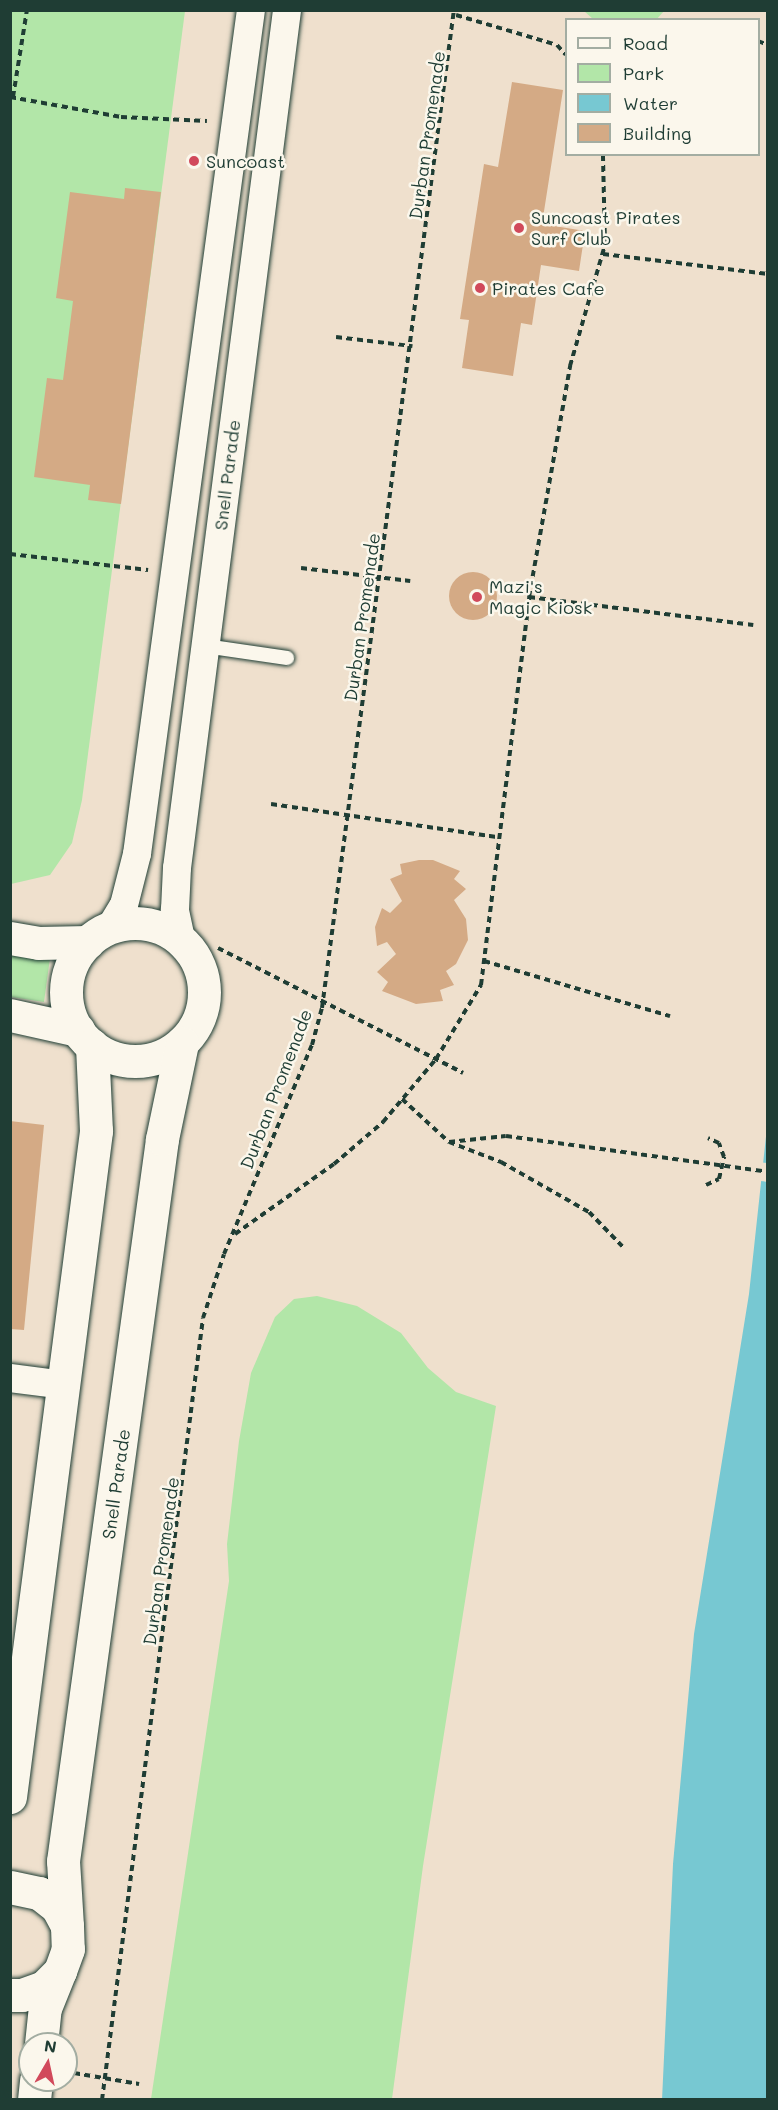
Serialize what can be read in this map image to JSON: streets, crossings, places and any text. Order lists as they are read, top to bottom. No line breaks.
{"streets":{"main road":["Snell Parade"],"path":["Durban Promenade"]},"places":["Suncoast","Suncoast Pirates Surf Club","Pirates Cafe","Mazi's Magic Kiosk"],"legend":["Road","Park","Water","Building"],"north":"top"}
